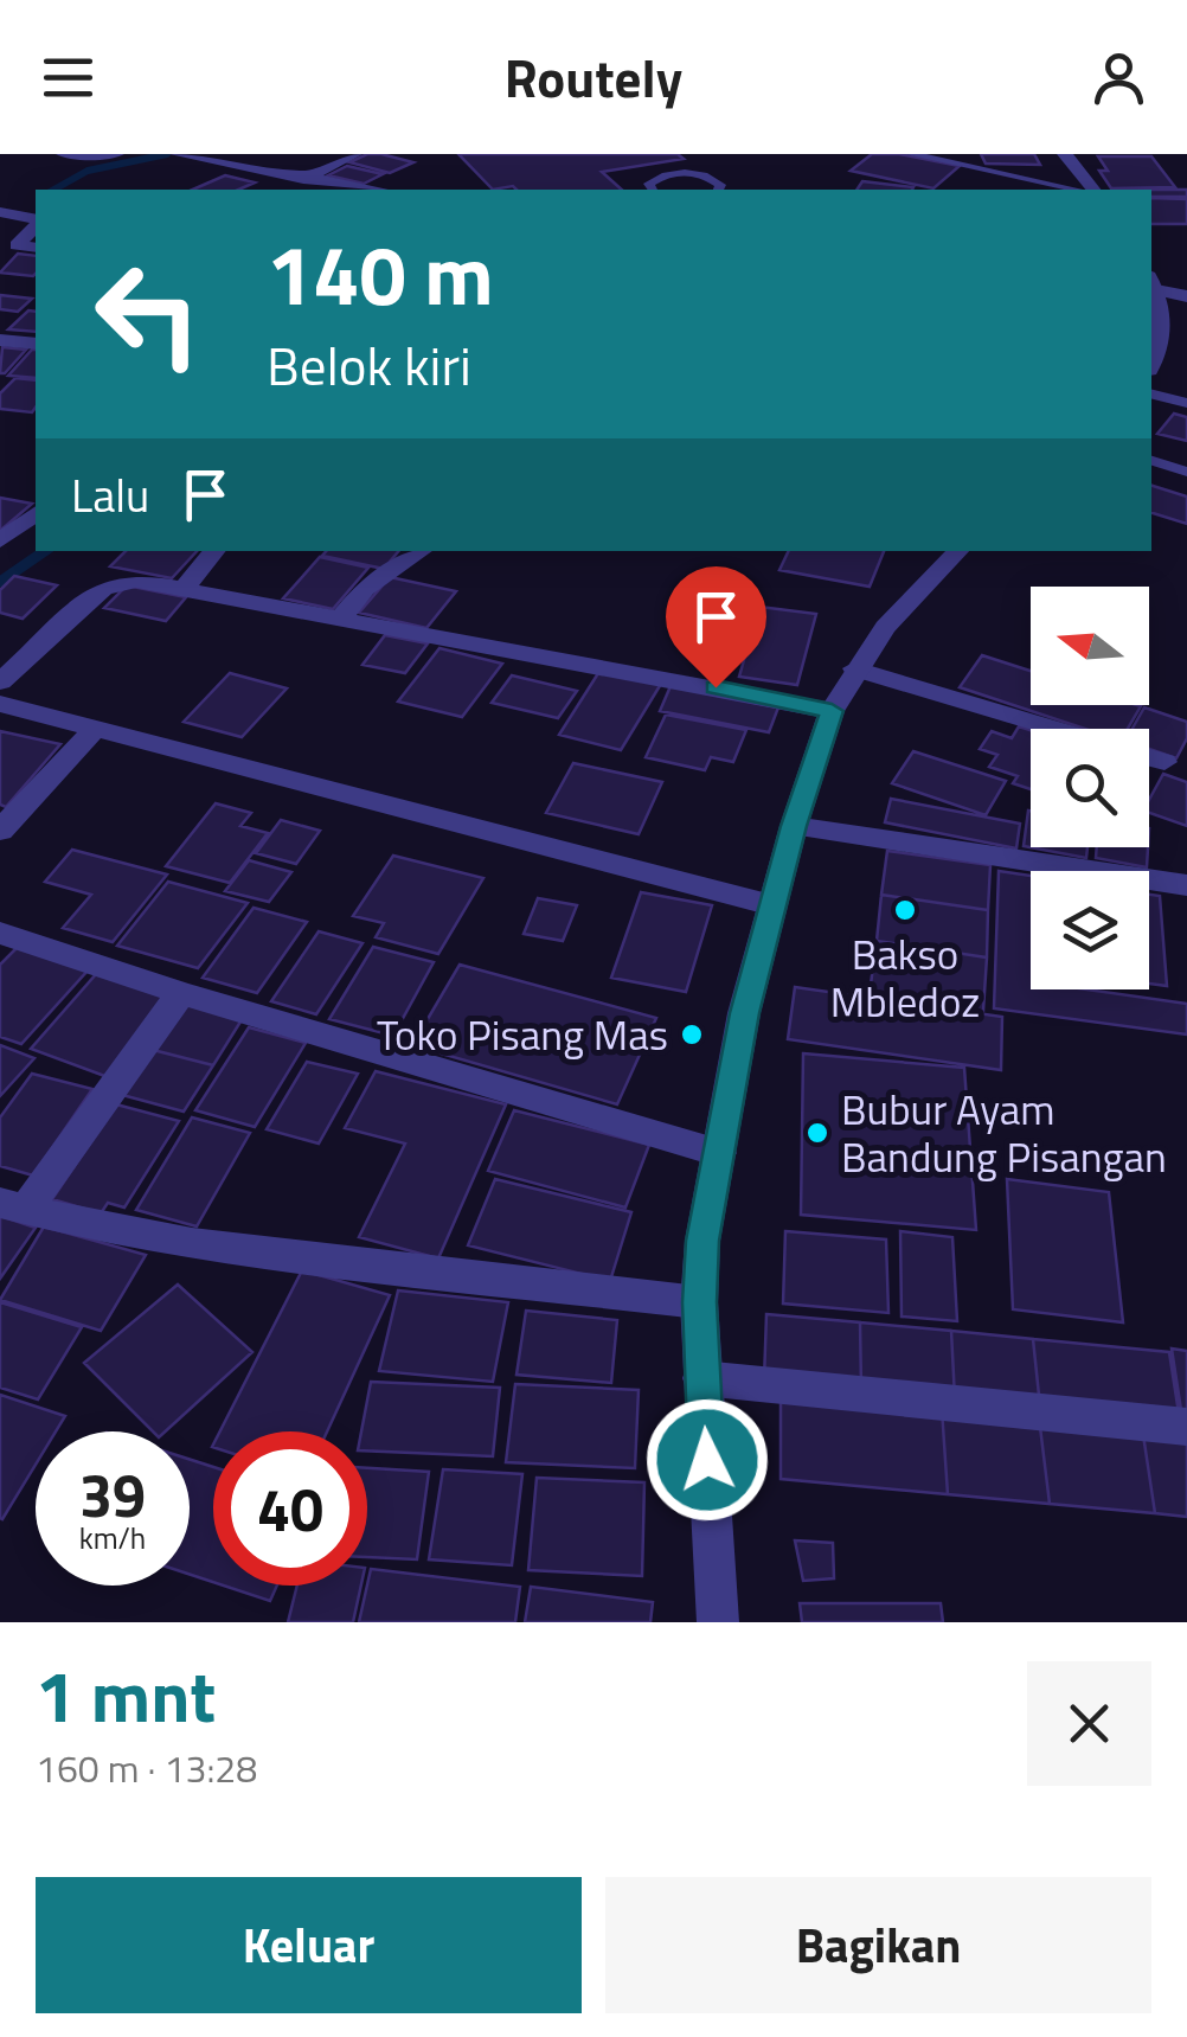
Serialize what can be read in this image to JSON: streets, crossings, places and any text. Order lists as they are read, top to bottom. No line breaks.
{"places":["Bakso Mbledoz","Toko Pisang Mas","Bubur Ayam Bandung Pisangan"],"north":"left","page":{"header":"Routely","turn":["140 m","Belok kiri"],"then":"Lalu","speed":"39 km/h","limit":"40","heading":["1 mnt","160 m · 13:28"],"buttons":["Keluar","Bagikan"]}}
